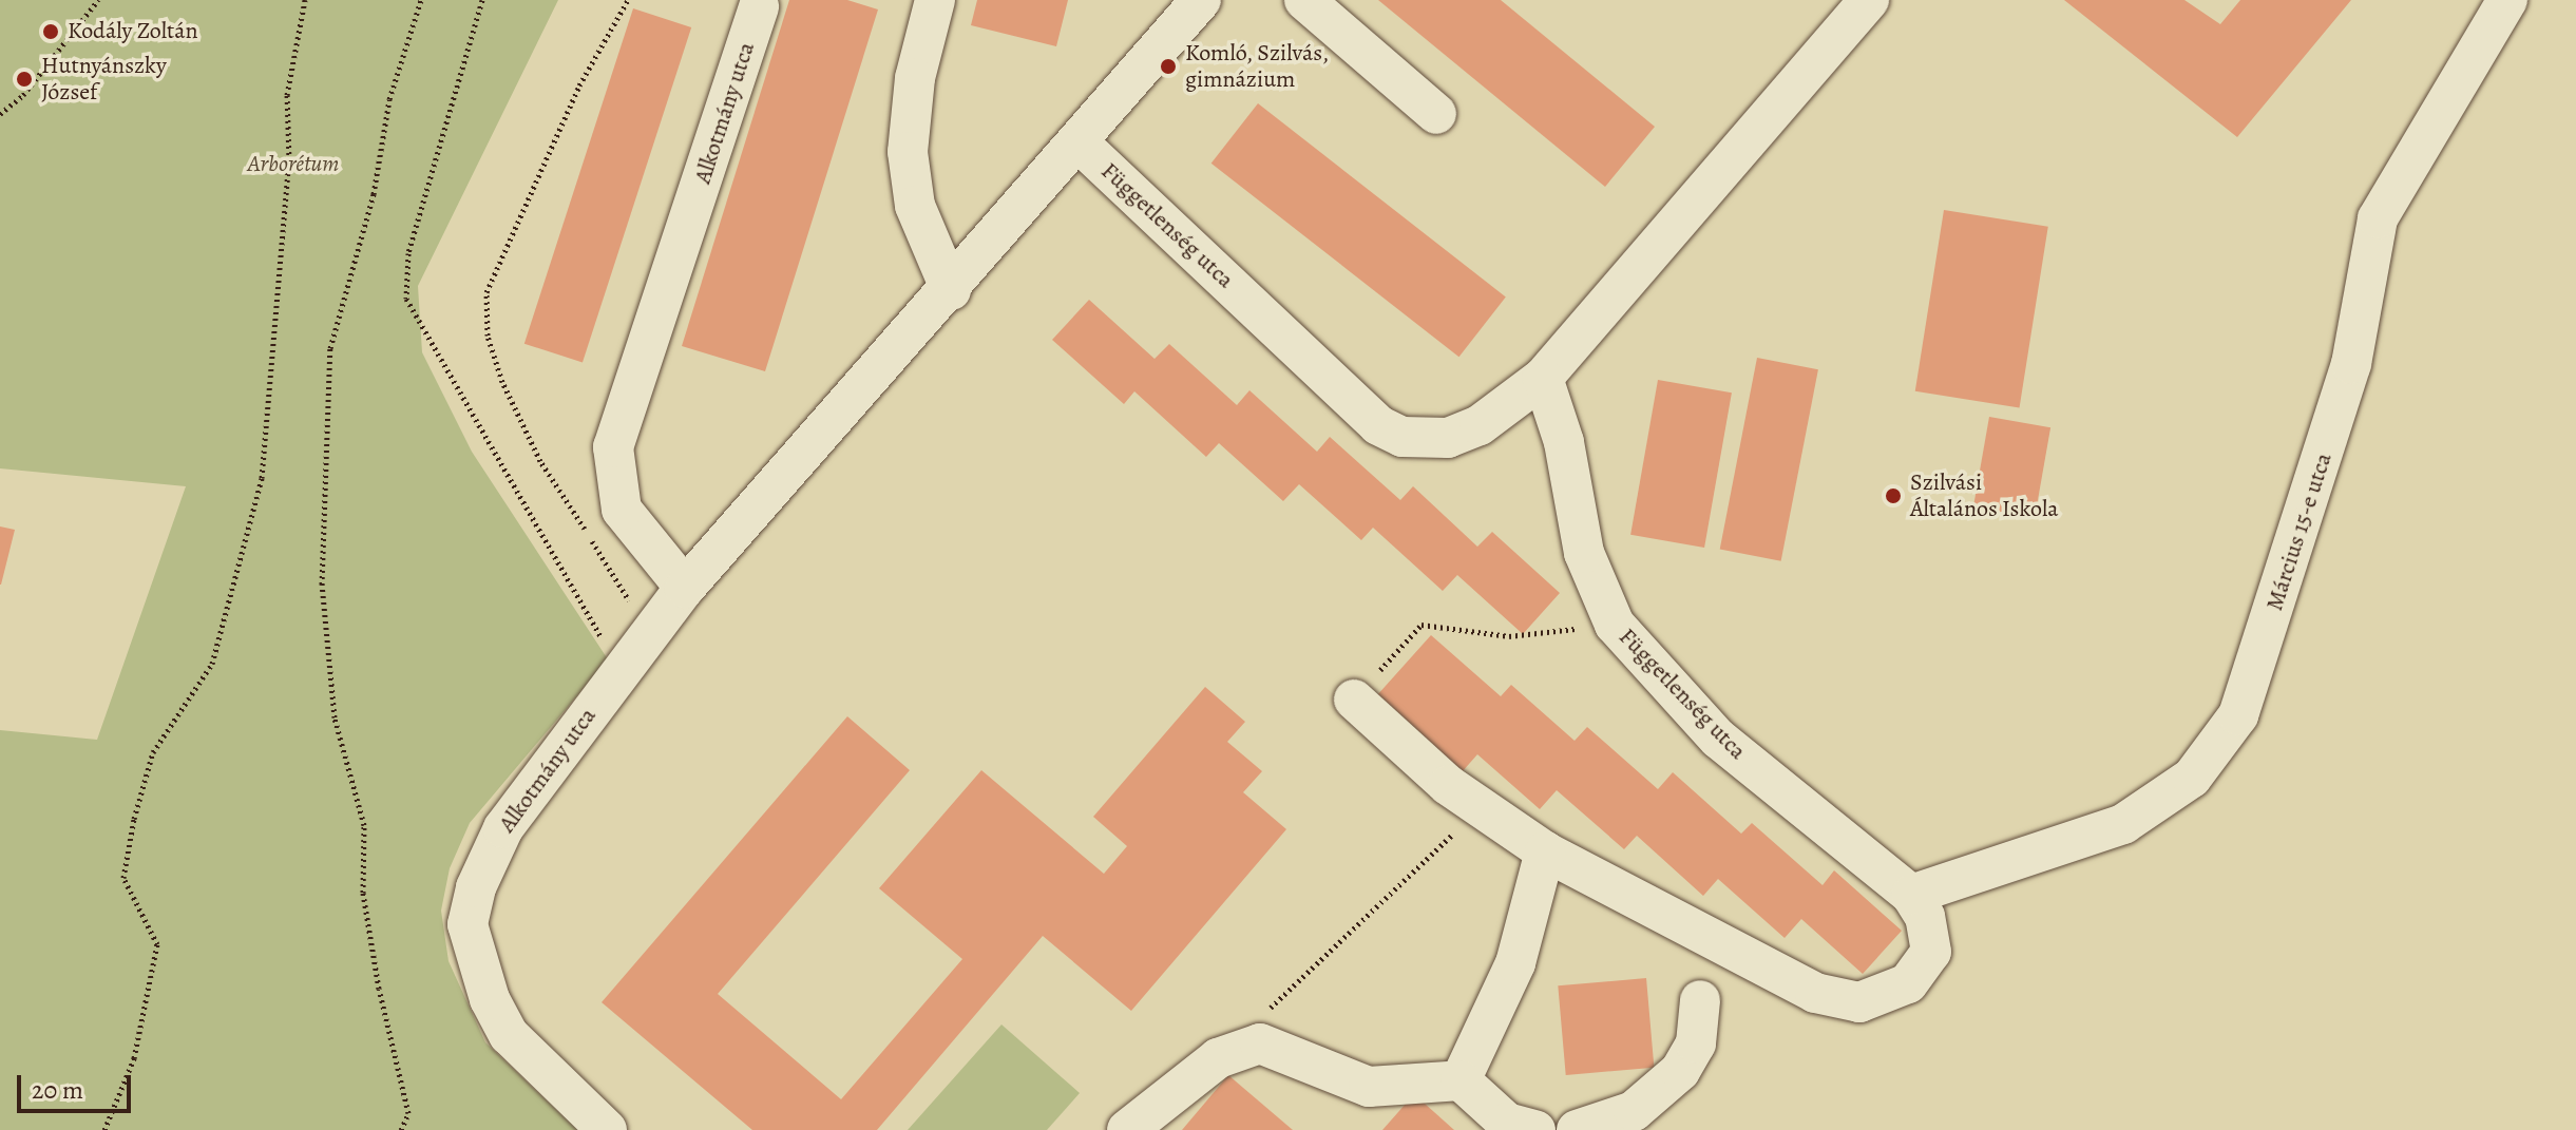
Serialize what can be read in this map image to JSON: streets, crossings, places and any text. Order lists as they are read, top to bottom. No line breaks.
{"streets":{"street":["Alkotmány utca","Függetlenség utca","Március 15-e utca"]},"crossings":[["Alkotmány utca","Függetlenség utca"],["Függetlenség utca","Március 15-e utca"]],"parks":["Arborétum"],"places":["Kodály Zoltán","Komló, Szilvás, gimnázium","Hutnyánszky József","Szilvási Általános Iskola"],"scale_bar":"20 m"}
